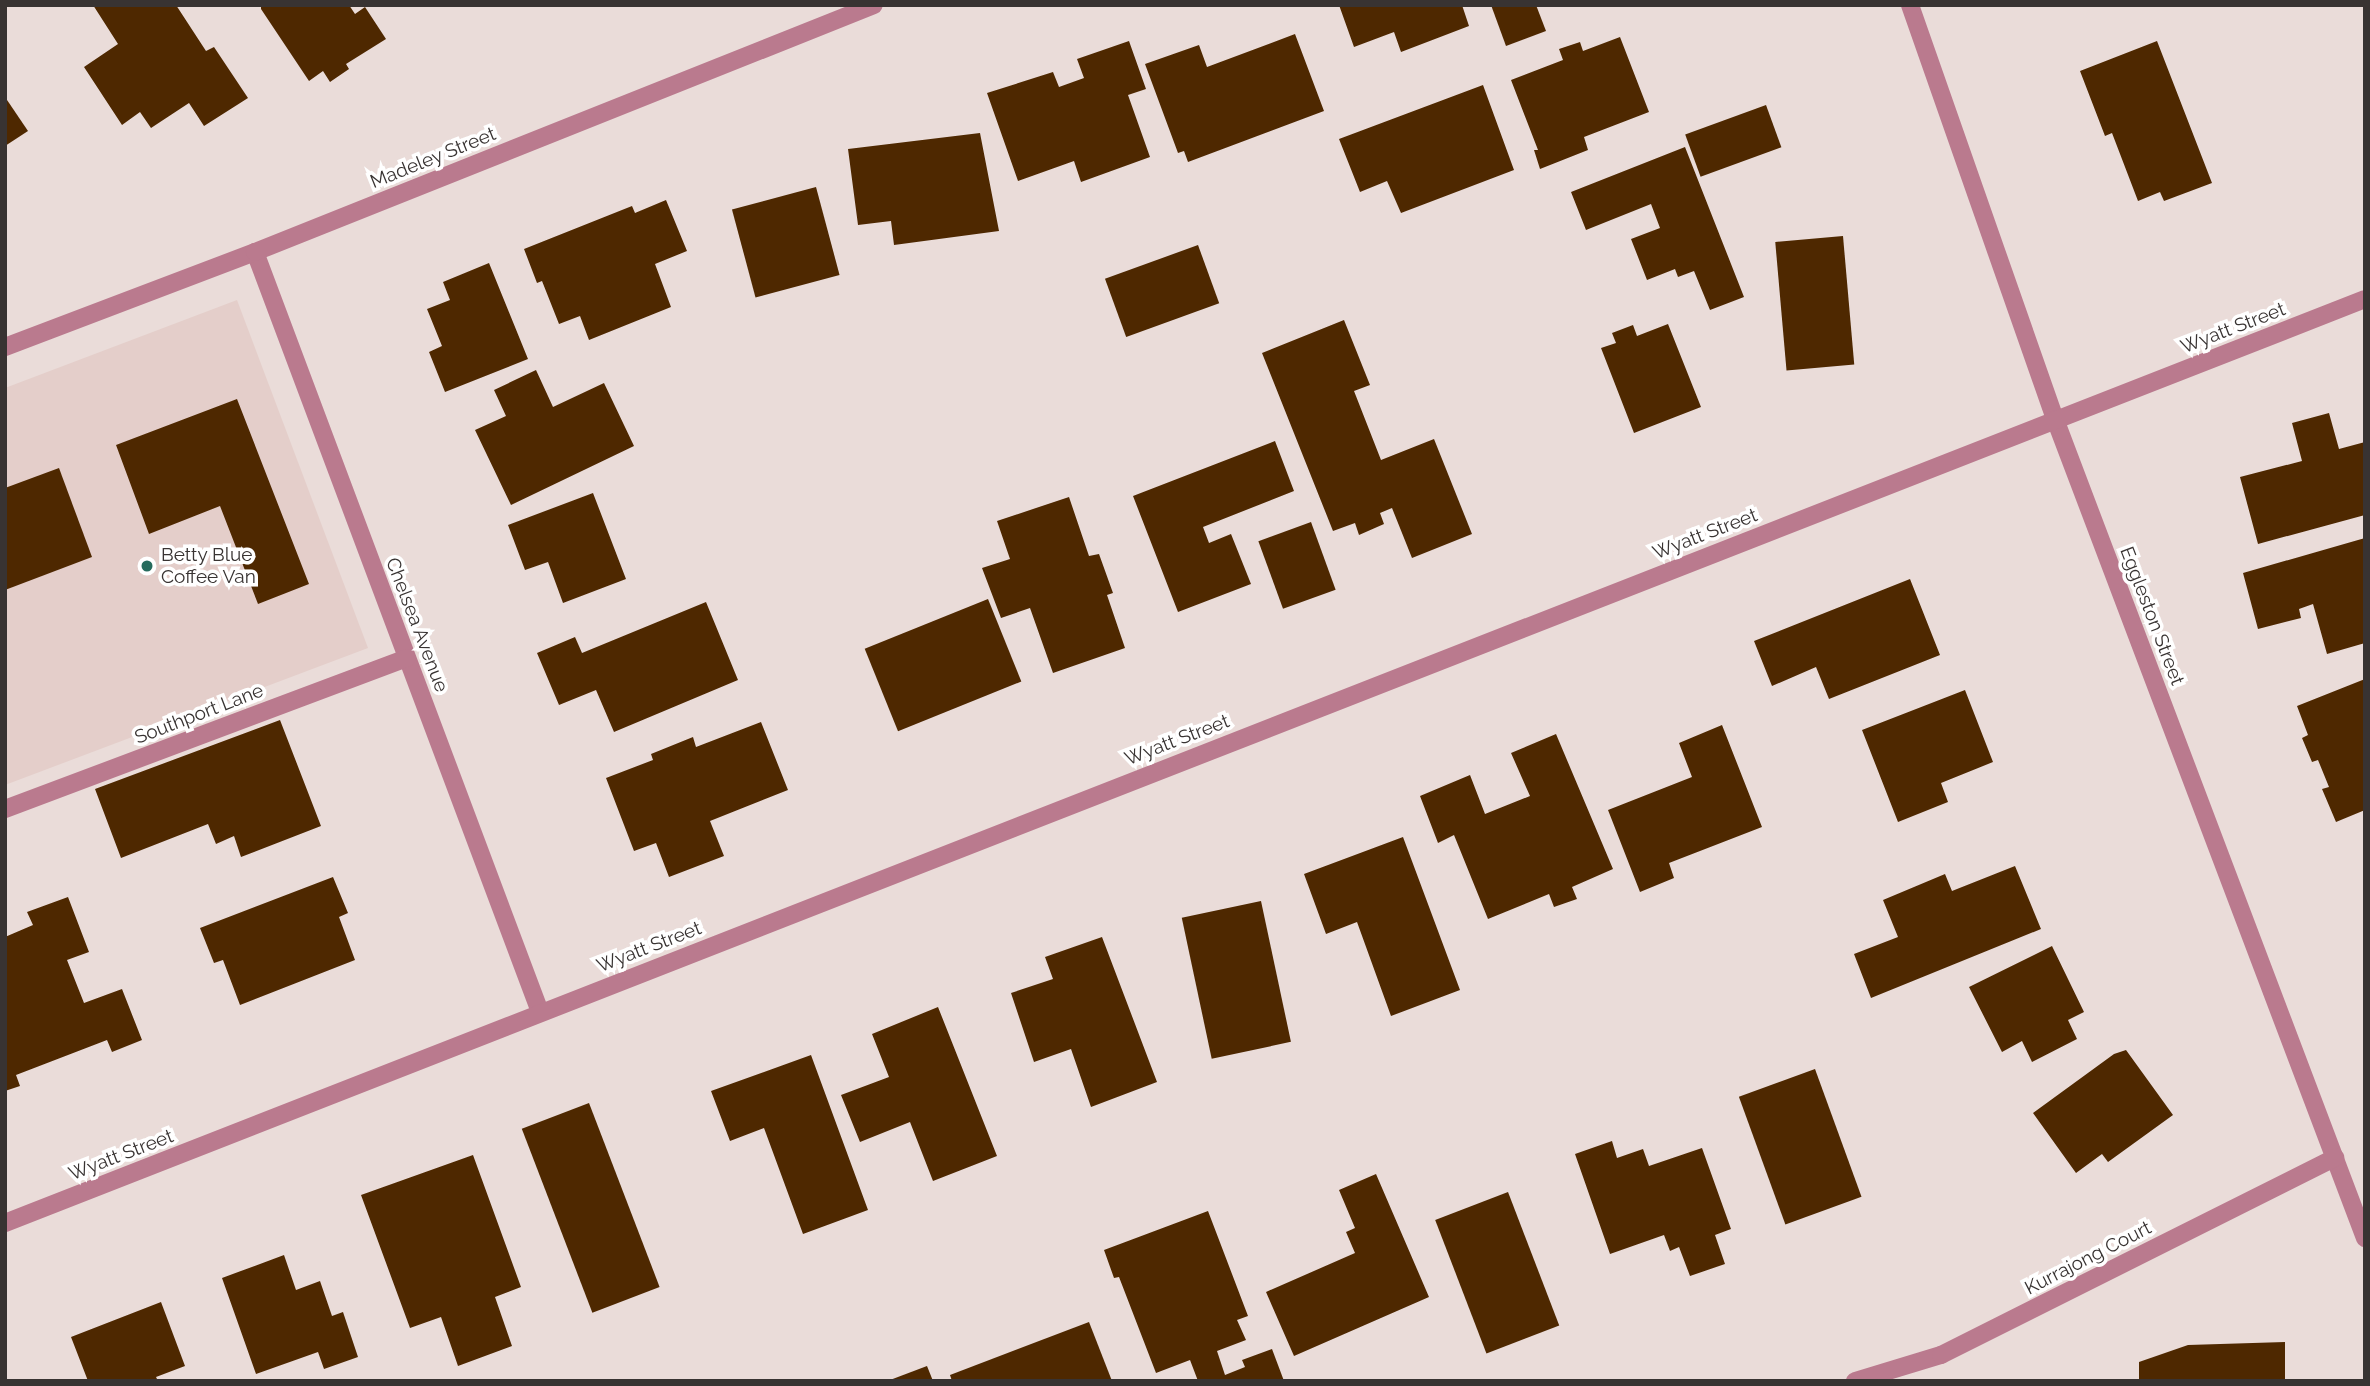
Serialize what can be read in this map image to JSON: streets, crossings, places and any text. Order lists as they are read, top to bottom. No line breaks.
{"streets":{"street":["Madeley Street","Wyatt Street","Eggleston Street","Chelsea Avenue","Southport Lane","Kurrajong Court"]},"crossings":[["Madeley Street","Chelsea Avenue"],["Wyatt Street","Eggleston Street"],["Wyatt Street","Chelsea Avenue"],["Eggleston Street","Kurrajong Court"],["Chelsea Avenue","Southport Lane"]],"places":["Betty Blue Coffee Van"]}
